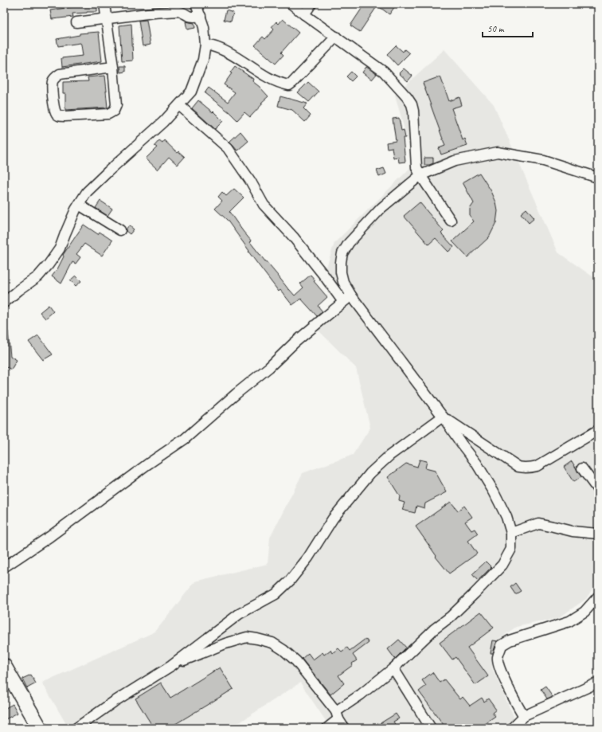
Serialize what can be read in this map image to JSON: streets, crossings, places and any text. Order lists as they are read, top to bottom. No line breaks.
{"scale_bar":"50 m"}
